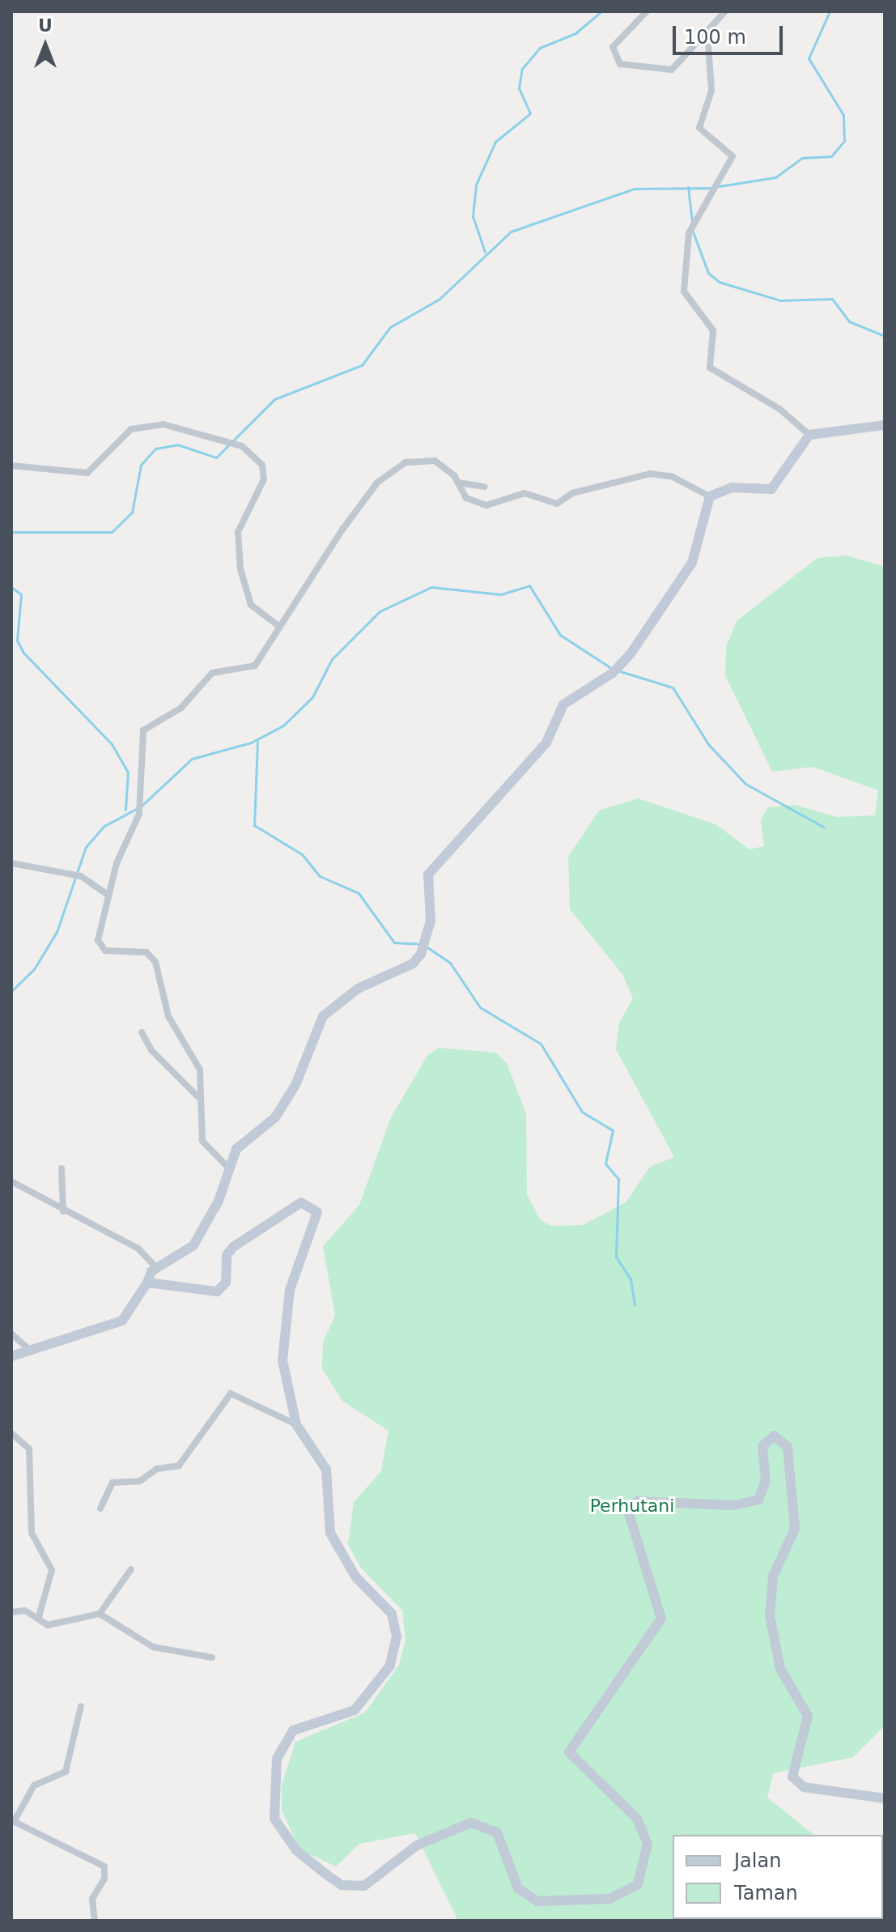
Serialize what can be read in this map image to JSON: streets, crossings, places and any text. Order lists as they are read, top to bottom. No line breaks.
{"parks":["Perhutani"],"legend":["Jalan","Taman"],"scale_bar":"100 m","north":"top"}
